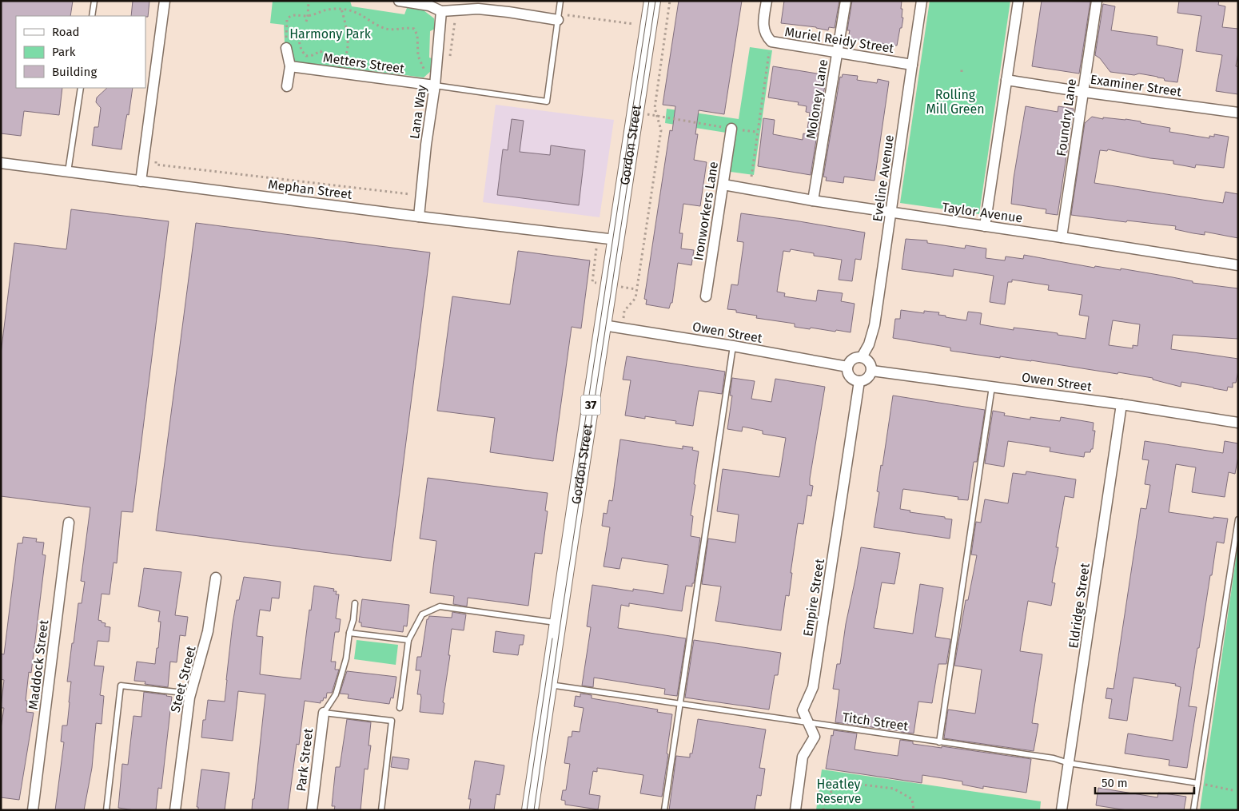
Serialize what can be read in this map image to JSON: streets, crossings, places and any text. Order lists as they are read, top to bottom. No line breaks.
{"streets":{"main road":["Gordon Street","37"],"street":["Muriel Reidy Street","Metters Street","Examiner Street","Moloney Lane","Lana Way","Foundry Lane","Eveline Avenue","Mephan Street","Ironworkers Lane","Taylor Avenue","Owen Street","Empire Street","Eldridge Street","Maddock Street","Steet Street","Park Street"],"lane":["Titch Street"]},"crossings":[["Muriel Reidy Street","Moloney Lane"],["Muriel Reidy Street","Eveline Avenue"],["Metters Street","Lana Way"],["Examiner Street","Foundry Lane"],["Moloney Lane","Taylor Avenue"],["Lana Way","Mephan Street"],["Foundry Lane","Taylor Avenue"],["Gordon Street","Mephan Street"],["Gordon Street","Owen Street"],["Gordon Street","Titch Street"],["Eveline Avenue","Taylor Avenue"],["Eveline Avenue","Owen Street"],["Eveline Avenue","Empire Street"],["Ironworkers Lane","Taylor Avenue"],["Owen Street","Empire Street"],["Owen Street","Eldridge Street"],["Empire Street","Titch Street"],["Eldridge Street","Titch Street"]],"parks":["Harmony Park","Rolling Mill Green","Heatley Reserve"],"legend":["Road","Park","Building"],"scale_bar":"50 m"}
